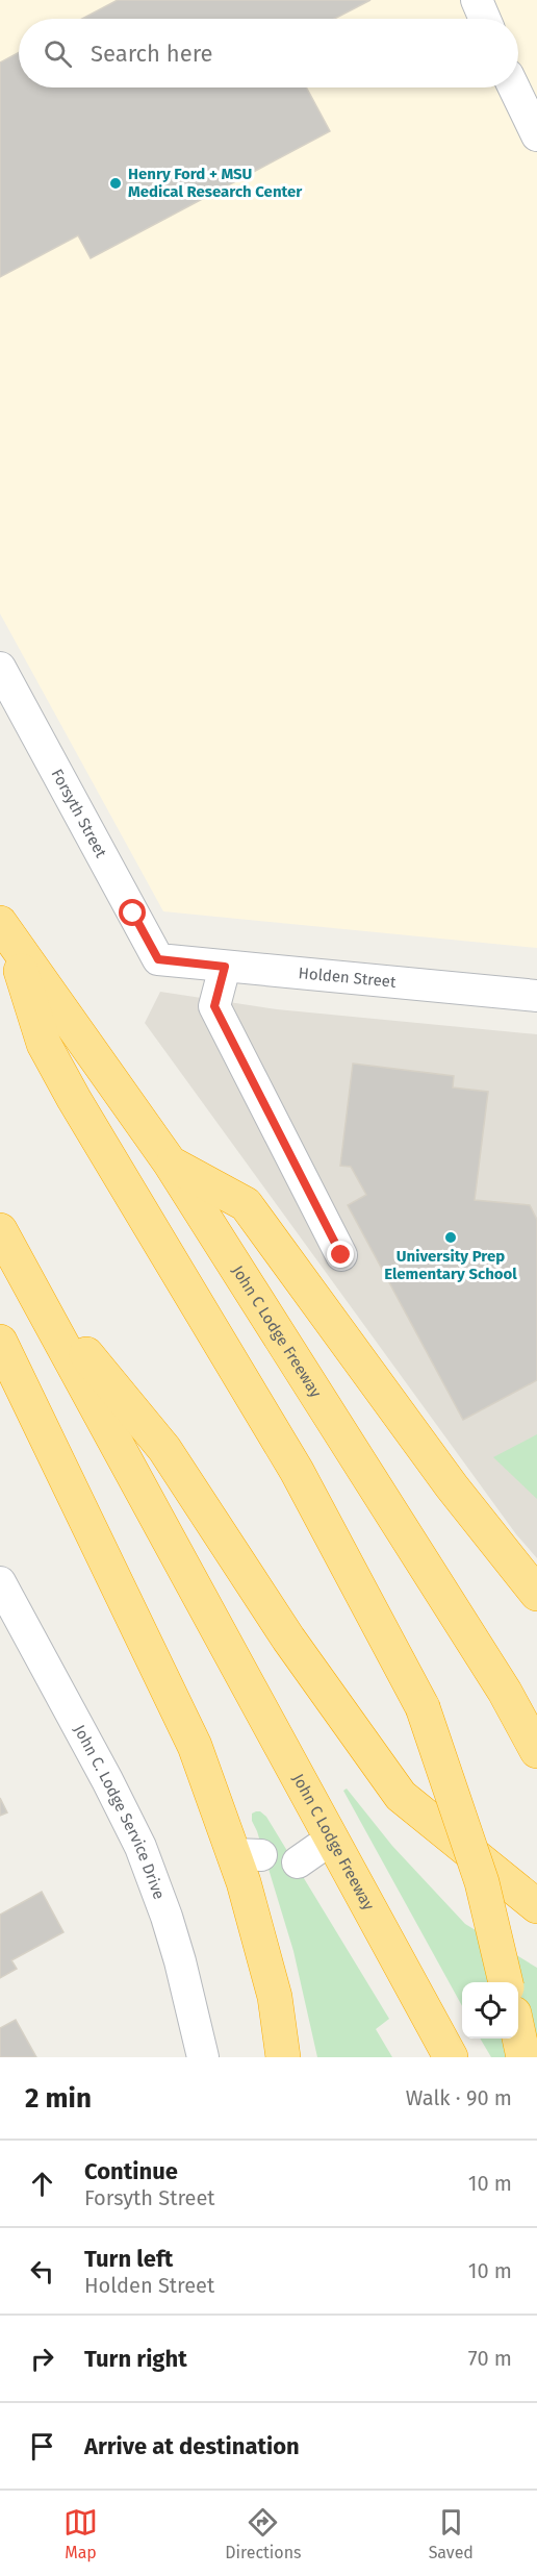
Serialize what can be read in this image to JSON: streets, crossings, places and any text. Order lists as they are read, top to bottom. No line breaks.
{"streets":{"highway":["John C Lodge Freeway"],"street":["Forsyth Street","Holden Street","John C. Lodge Service Drive"]},"crossings":[["Forsyth Street","Holden Street"]],"places":["Henry Ford + MSU Medical Research Center","University Prep Elementary School"],"page":{"search":"Search here","heading":["2 min","Walk · 90 m"],"list":[["Continue","Forsyth Street","10 m"],["Turn left","Holden Street","10 m"],["Turn right","70 m"],"Arrive at destination"],"nav":["Map","Directions","Saved"]}}
